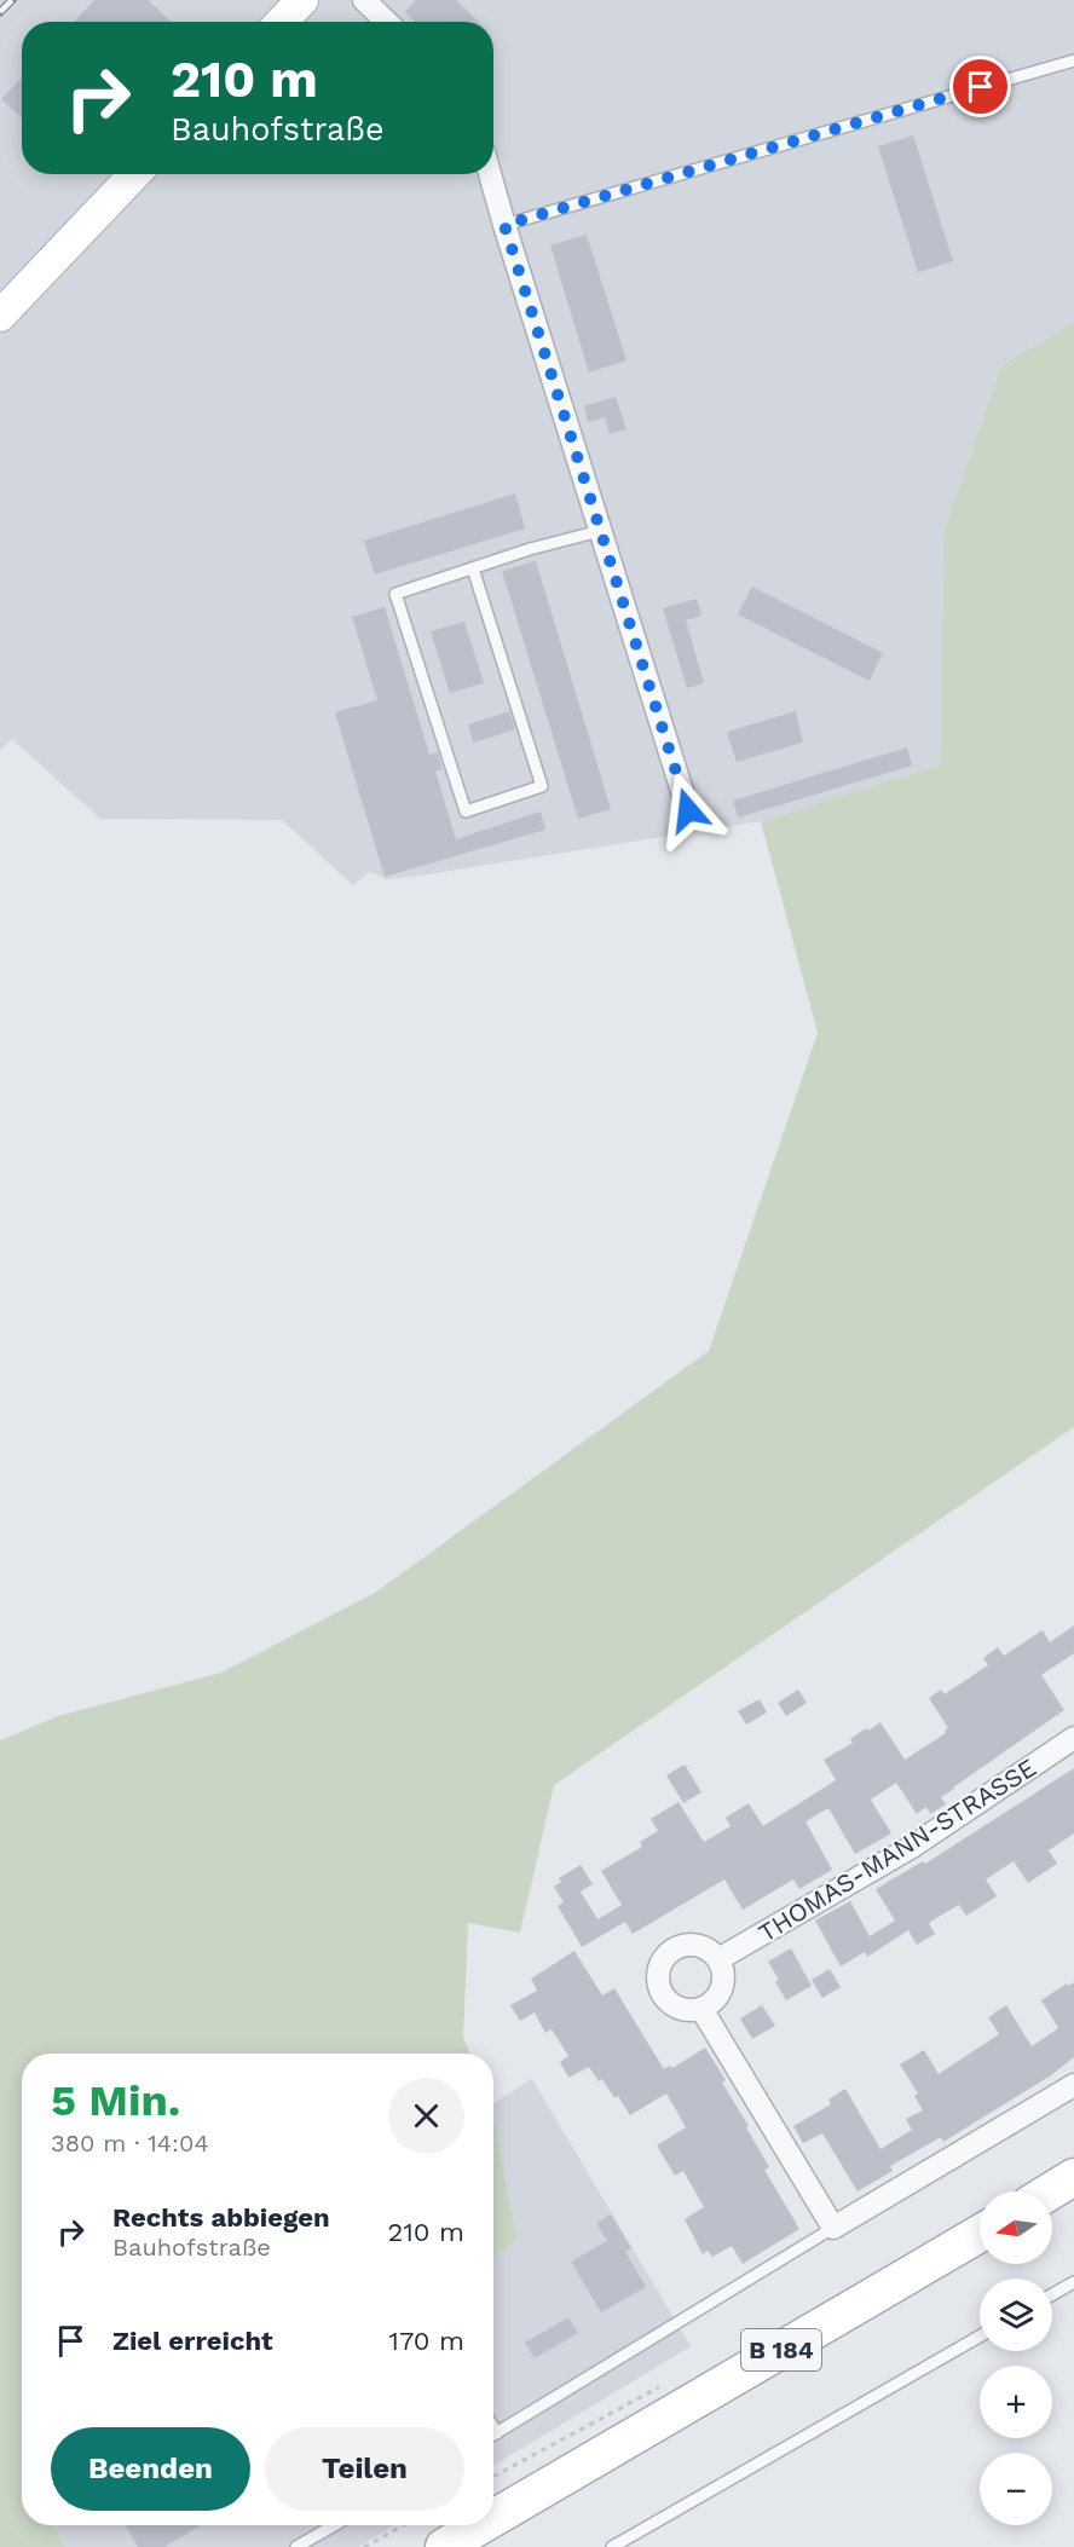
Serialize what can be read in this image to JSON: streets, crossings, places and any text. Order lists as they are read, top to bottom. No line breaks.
{"streets":{"main road":["B 184"],"street":["THOMAS-MANN-STRASSE"]},"north":"left","page":{"turn":["210 m","Bauhofstraße"],"heading":["5 Min.","380 m · 14:04"],"list":[{"name":"Rechts abbiegen","note":"Bauhofstraße","value":"210 m"},{"name":"Ziel erreicht","value":"170 m"}],"map_buttons":["+","−"],"buttons":["Beenden","Teilen"]}}
